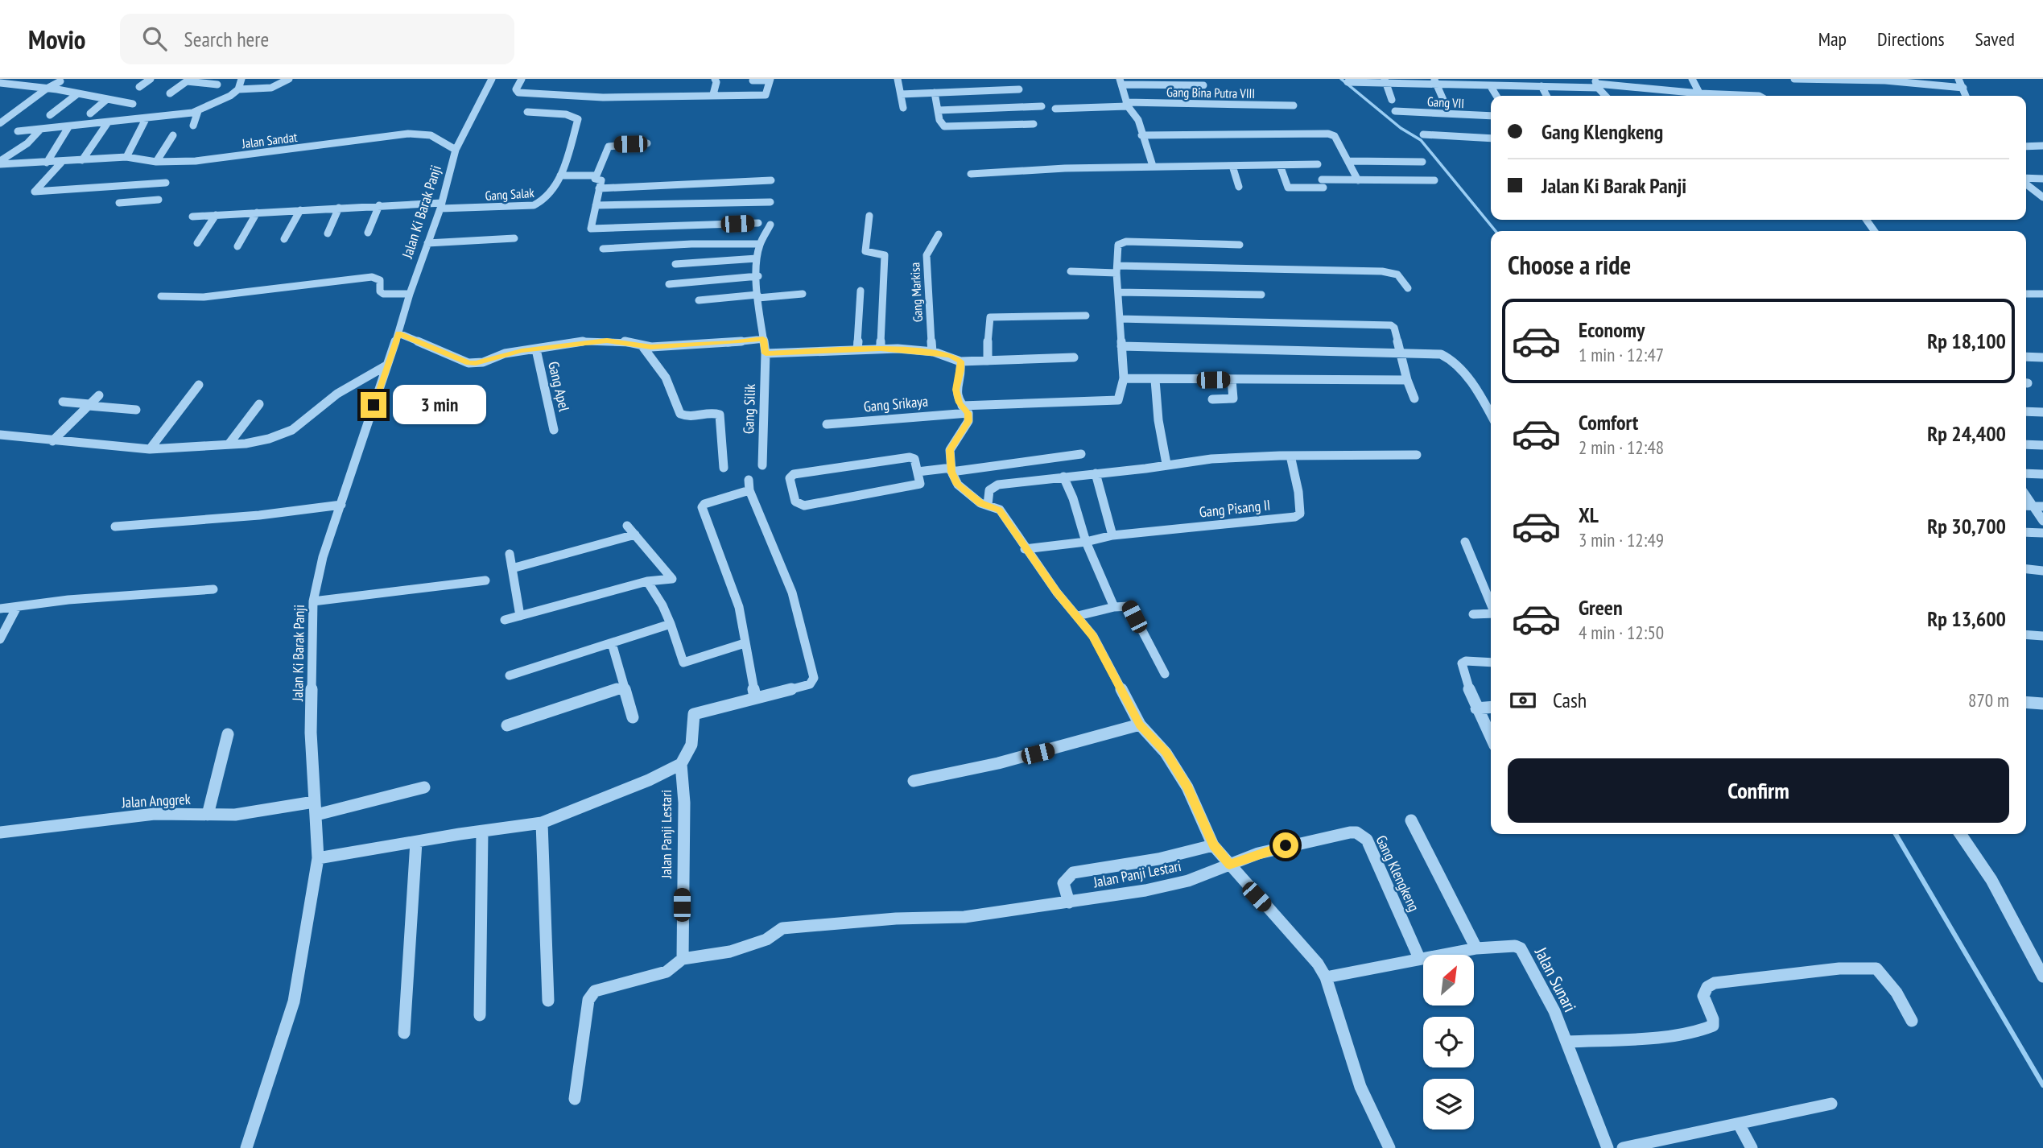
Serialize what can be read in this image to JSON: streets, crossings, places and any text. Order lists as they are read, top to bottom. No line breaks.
{"streets":{"street":["Gang Bina Putra VIII","Gang VII","Jalan Sandat","Gang Salak","Jalan Ki Barak Panji","Gang Markisa","Gang Apel","Gang Srikaya","Gang Silik","Gang Pisang II","Jalan Anggrek","Jalan Panji Lestari","Gang Klengkeng","Jalan Sunari"]},"crossings":[["Jalan Sandat","Jalan Ki Barak Panji"],["Gang Salak","Jalan Ki Barak Panji"],["Jalan Ki Barak Panji","Jalan Anggrek"],["Jalan Ki Barak Panji","Jalan Panji Lestari"],["Jalan Panji Lestari","Gang Klengkeng"],["Gang Klengkeng","Jalan Sunari"]],"north":"top right","page":{"header":"Movio","search":"Search here","nav":["Map","Directions","Saved"],"banner":["Gang Klengkeng","Jalan Ki Barak Panji"],"heading":"Choose a ride","list":[{"name":"Economy","note":"1 min · 12:47","value":"Rp 18,100"},{"name":"Comfort","note":"2 min · 12:48","value":"Rp 24,400"},{"name":"XL","note":"3 min · 12:49","value":"Rp 30,700"},{"name":"Green","note":"4 min · 12:50","value":"Rp 13,600"}],"bubble":"3 min","pay":["Cash","870 m"],"buttons":"Confirm"}}
